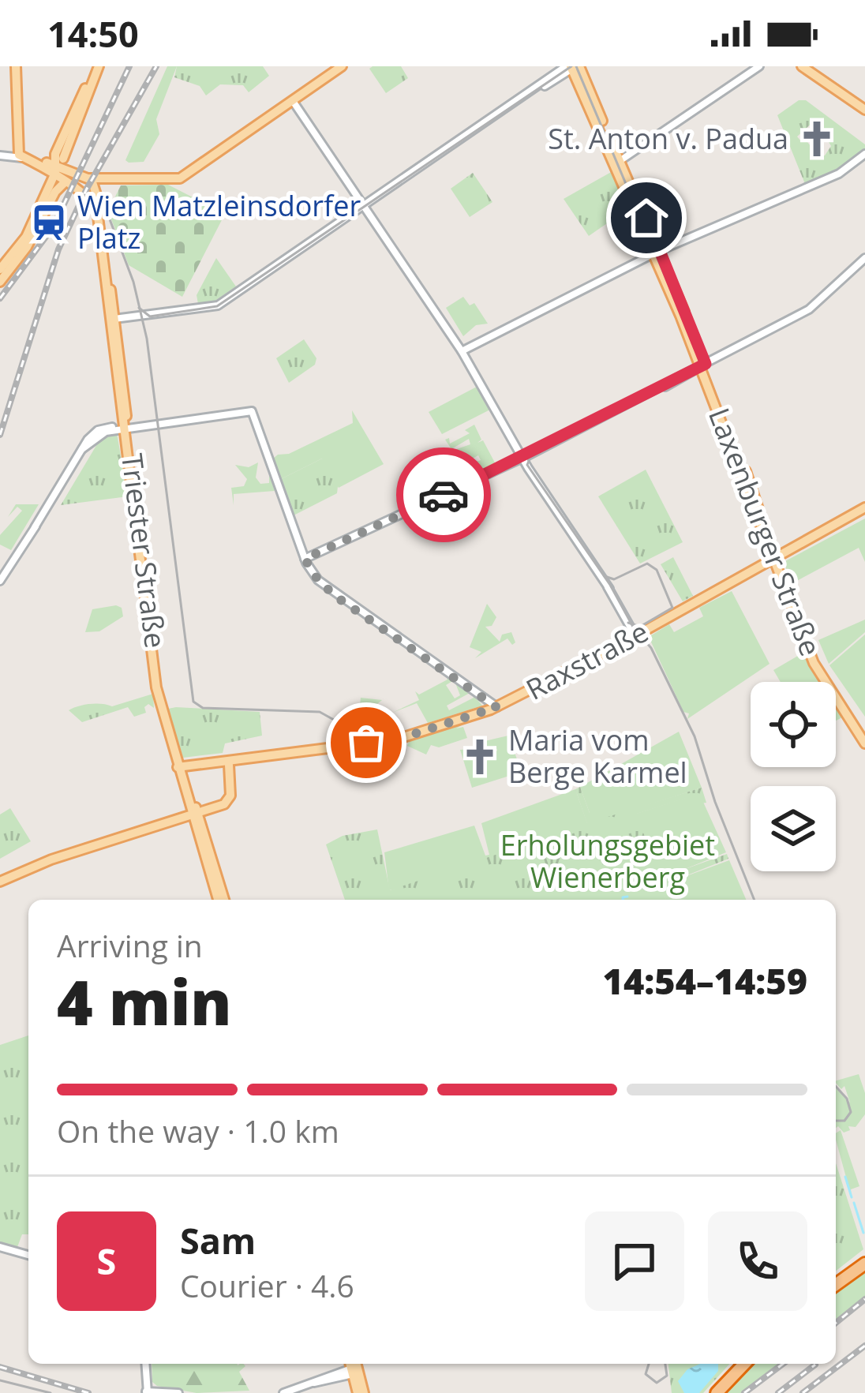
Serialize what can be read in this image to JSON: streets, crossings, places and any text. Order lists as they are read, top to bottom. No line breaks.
{"streets":{"main road":["Laxenburger Straße","Triester Straße","Raxstraße"]},"crossings":[["Laxenburger Straße","Raxstraße"],["Triester Straße","Raxstraße"]],"parks":["Erholungsgebiet Wienerberg"],"places":{"church":["St. Anton v. Padua","Maria vom Berge Karmel"],"station":["Wien Matzleinsdorfer Platz"]},"page":{"status":"14:50","heading":["4 min","Arriving in","14:54–14:59"],"panel":["Sam","Courier · 4.6"],"bar":"On the way · 1.0 km","round":"S"}}
